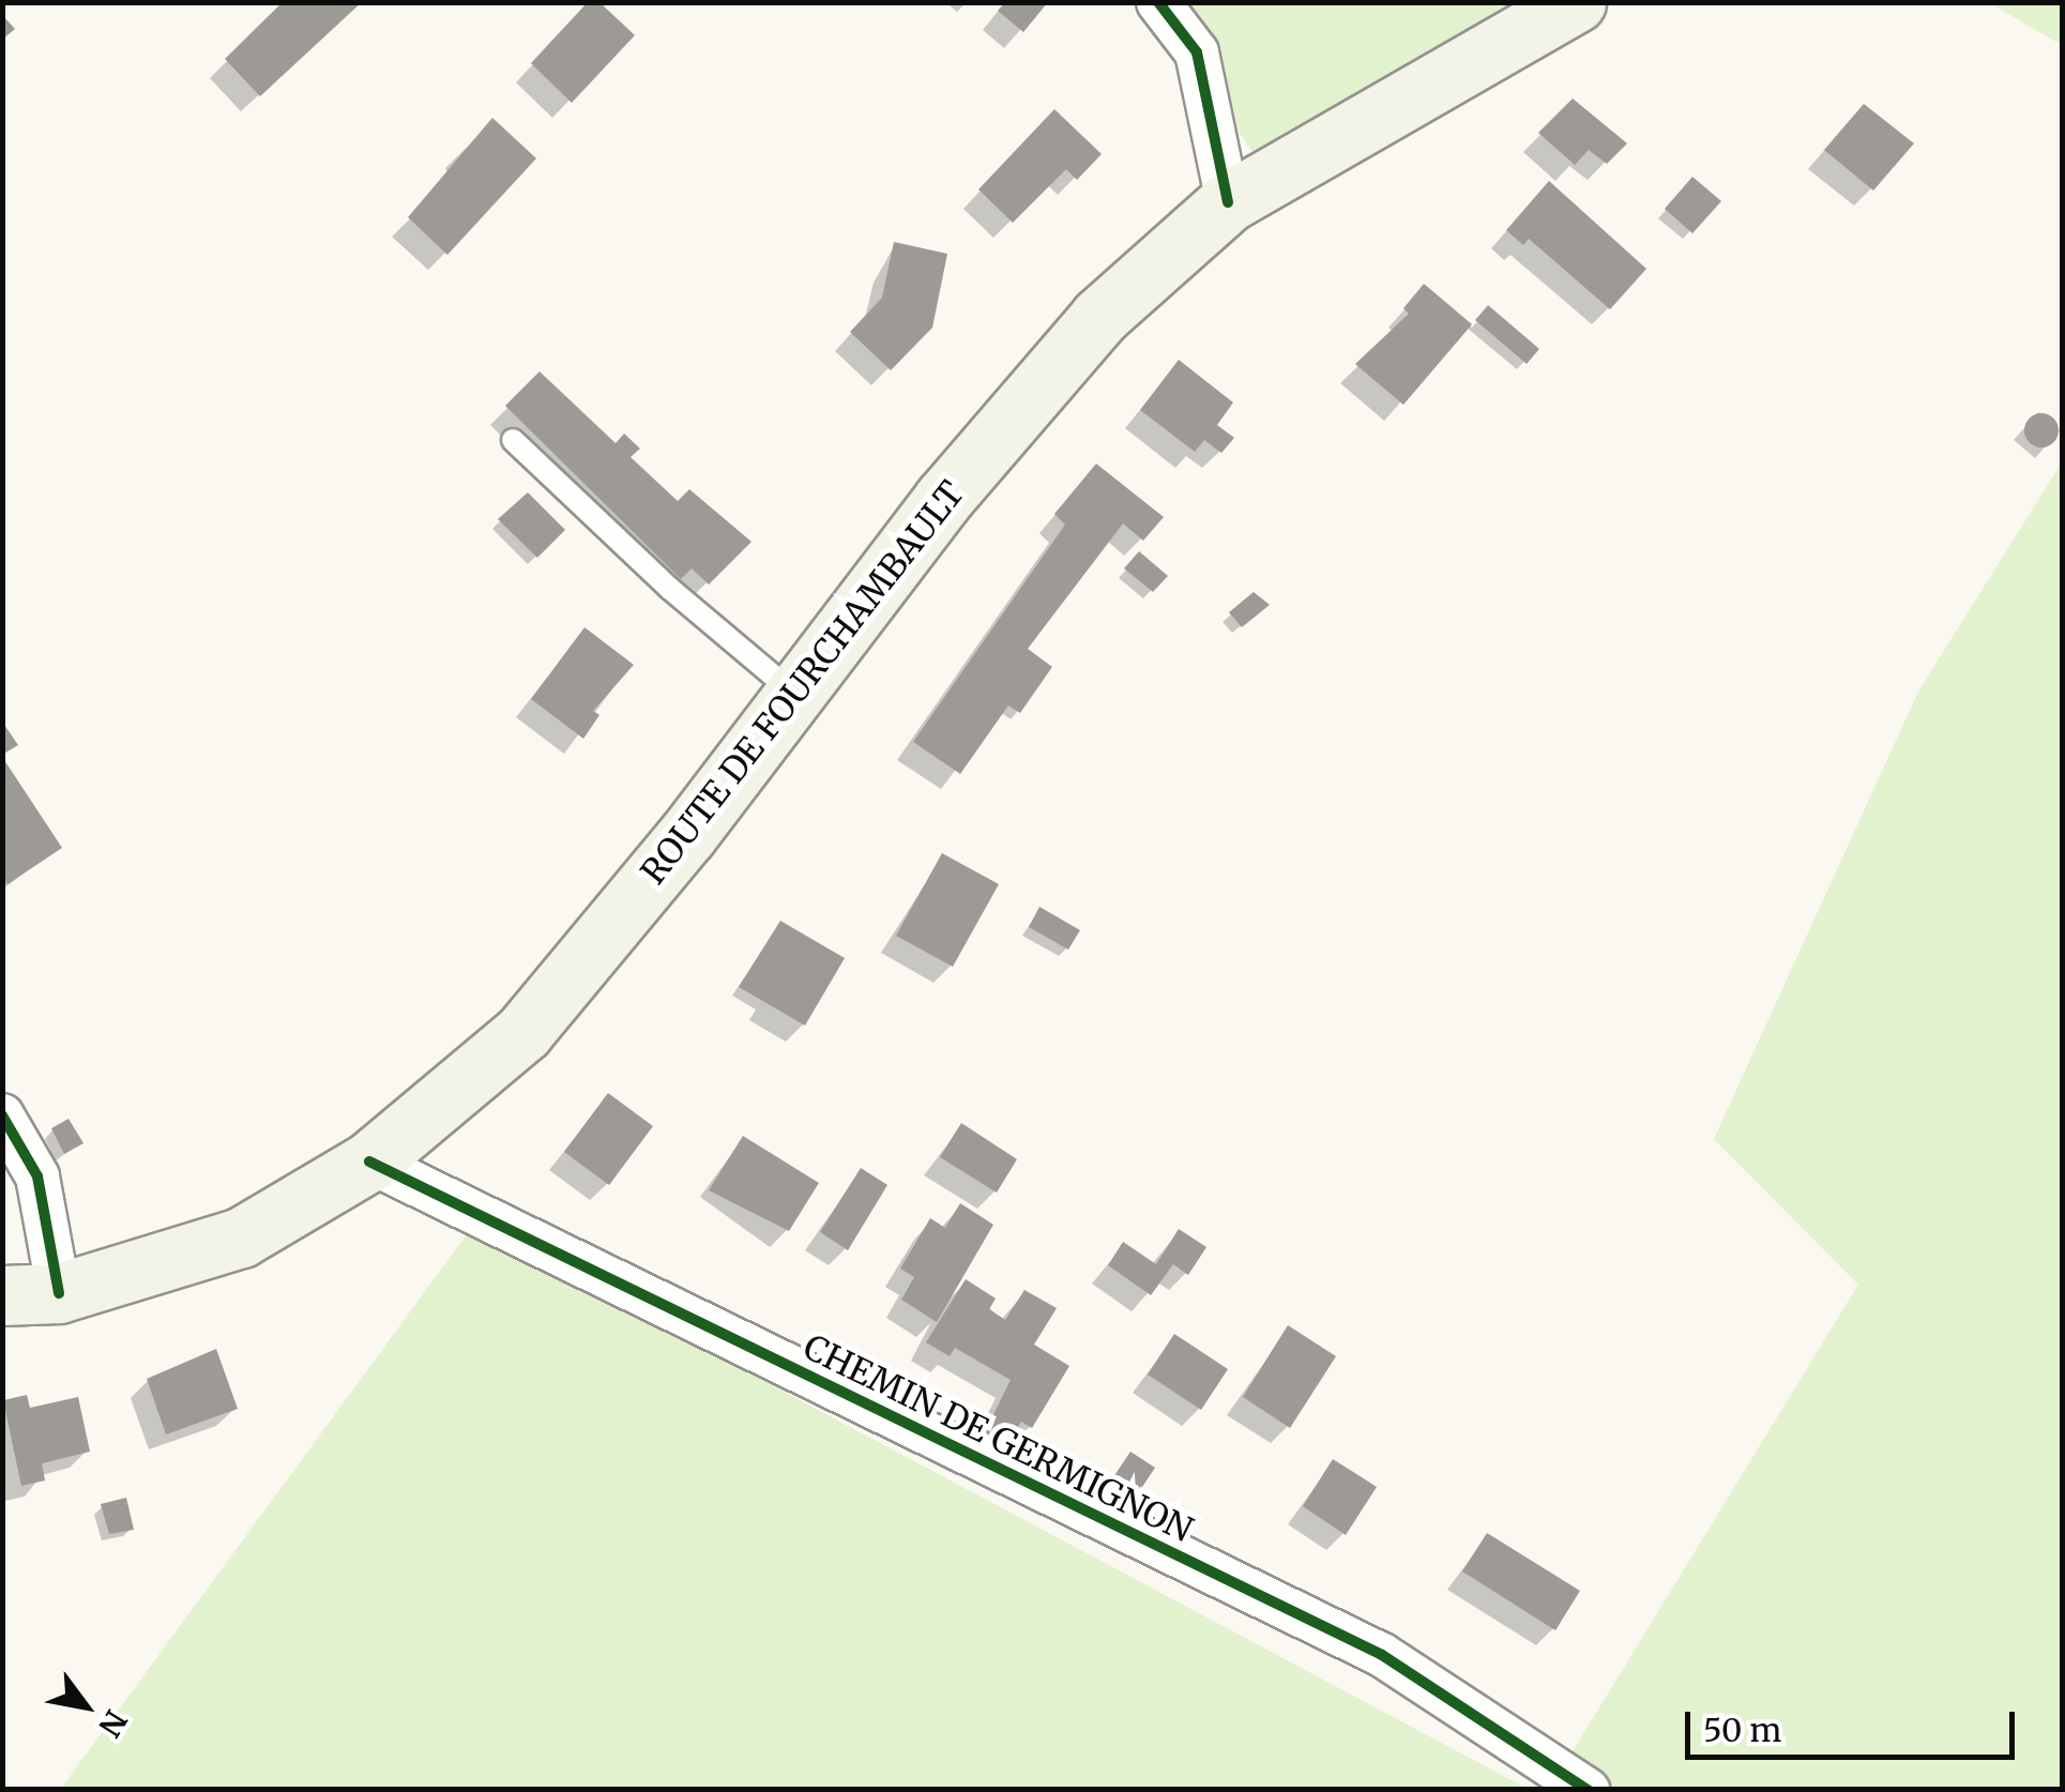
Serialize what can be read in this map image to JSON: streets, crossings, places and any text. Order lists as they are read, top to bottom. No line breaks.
{"streets":{"main road":["ROUTE DE FOURCHAMBAULT"],"street":["CHEMIN DE GERMIGNON"]},"crossings":[["ROUTE DE FOURCHAMBAULT","CHEMIN DE GERMIGNON"]],"scale_bar":"50 m","north":"bottom right"}
